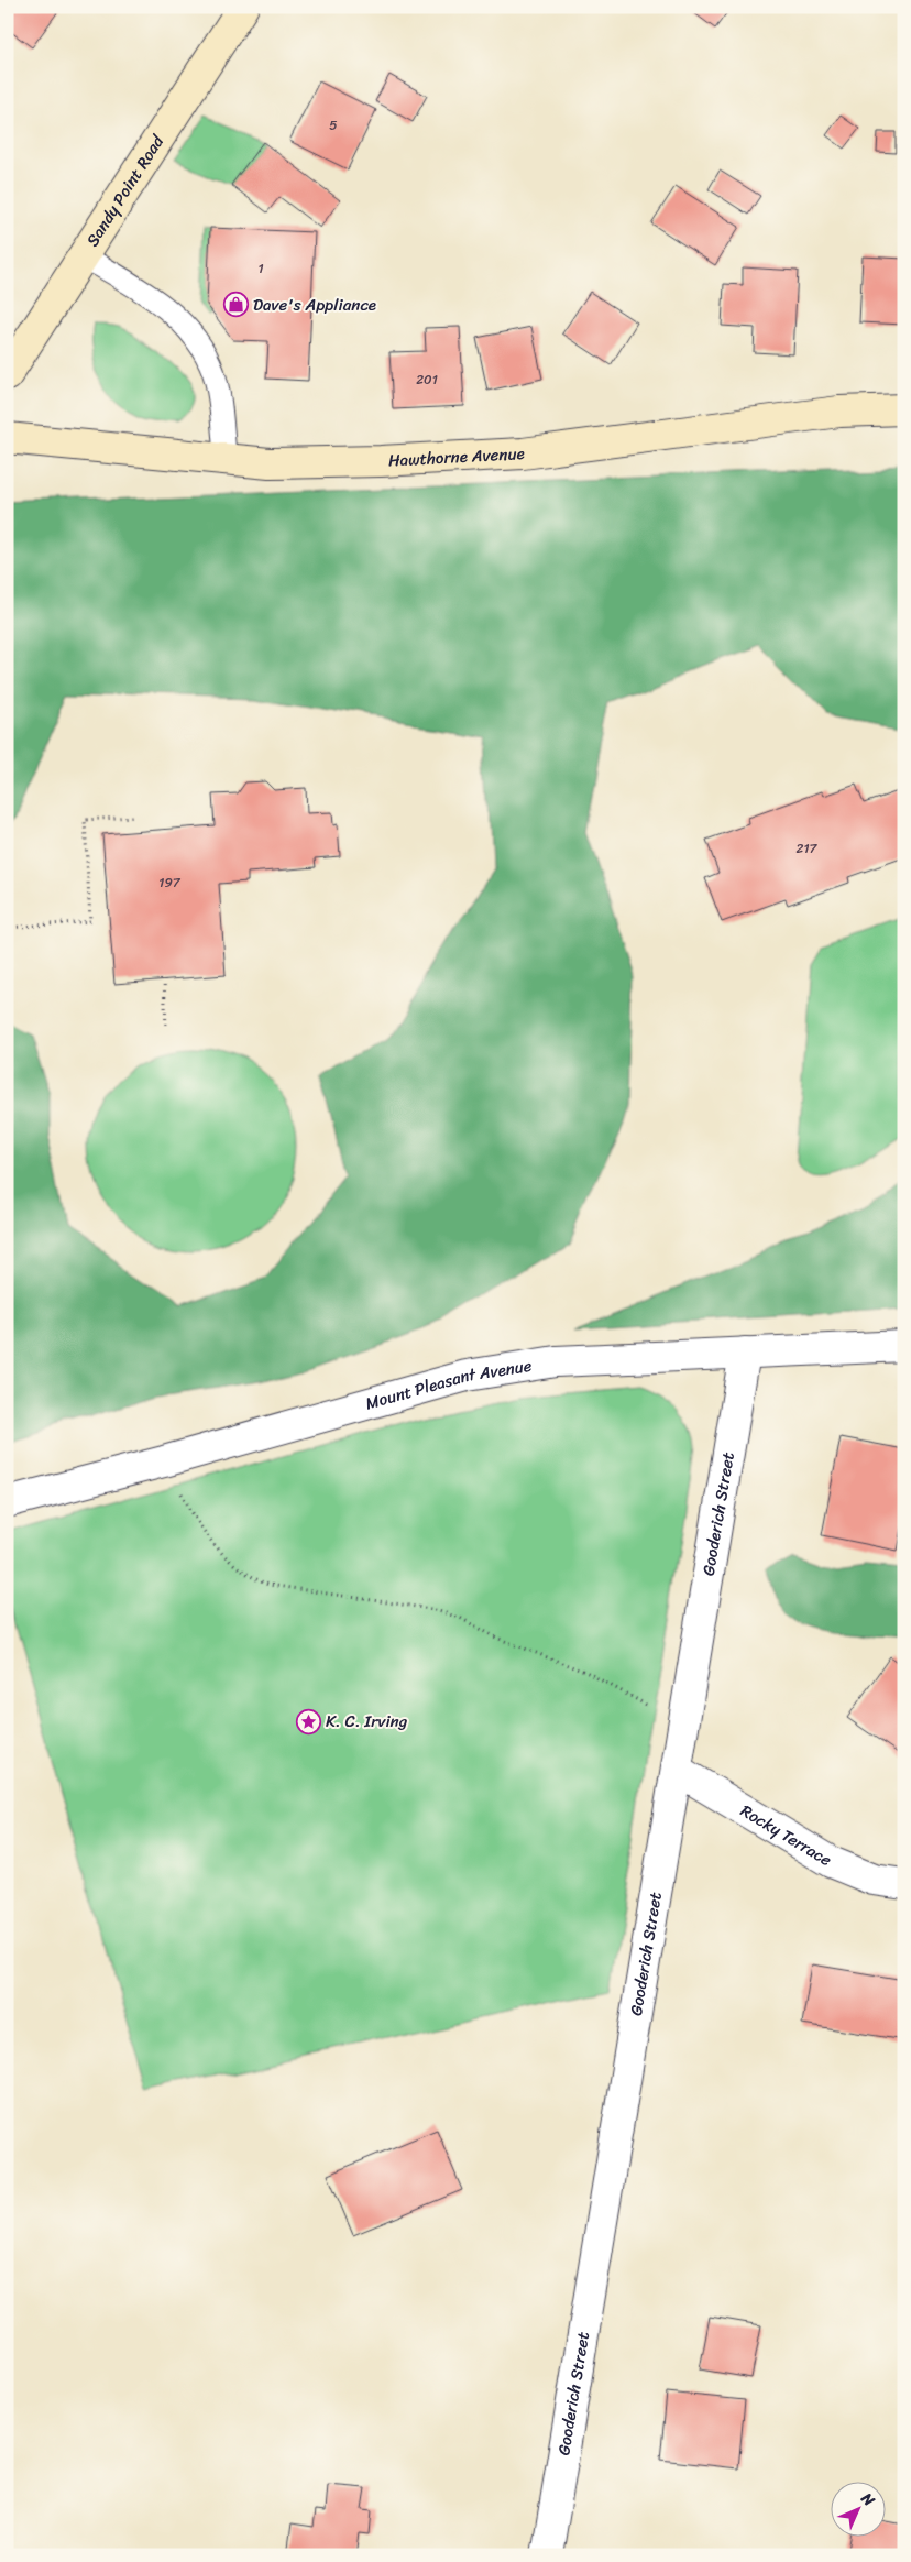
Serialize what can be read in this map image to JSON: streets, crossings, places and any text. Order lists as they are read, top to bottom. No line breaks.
{"streets":{"street":["Sandy Point Road","Hawthorne Avenue","Mount Pleasant Avenue","Gooderich Street","Rocky Terrace"]},"crossings":[["Mount Pleasant Avenue","Gooderich Street"],["Gooderich Street","Rocky Terrace"]],"places":{"shop":["Dave's Appliance"],"place":["K. C. Irving"]},"house_numbers":["5","1","201","217","197"],"north":"top right"}
